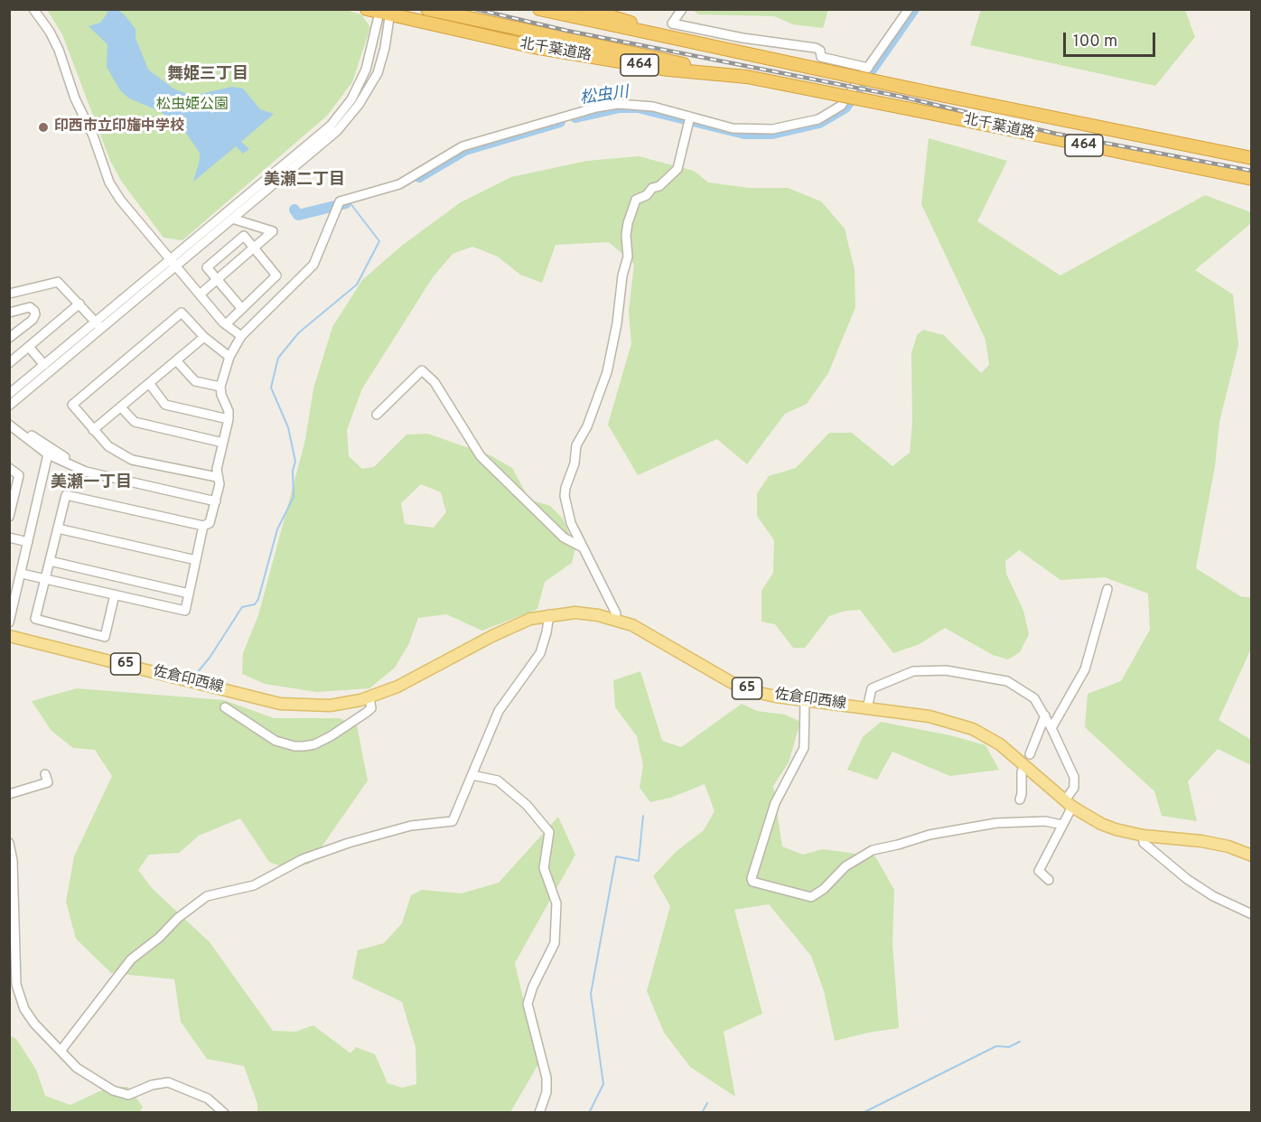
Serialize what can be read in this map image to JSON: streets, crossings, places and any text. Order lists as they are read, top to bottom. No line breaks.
{"streets":{"highway":["北千葉道路","464"],"main road":["65","佐倉印西線"]},"districts":["舞姫三丁目","美瀬二丁目","美瀬一丁目"],"water":["松虫川"],"parks":["松虫姫公園"],"places":["印西市立印旛中学校"],"scale_bar":"100 m"}
